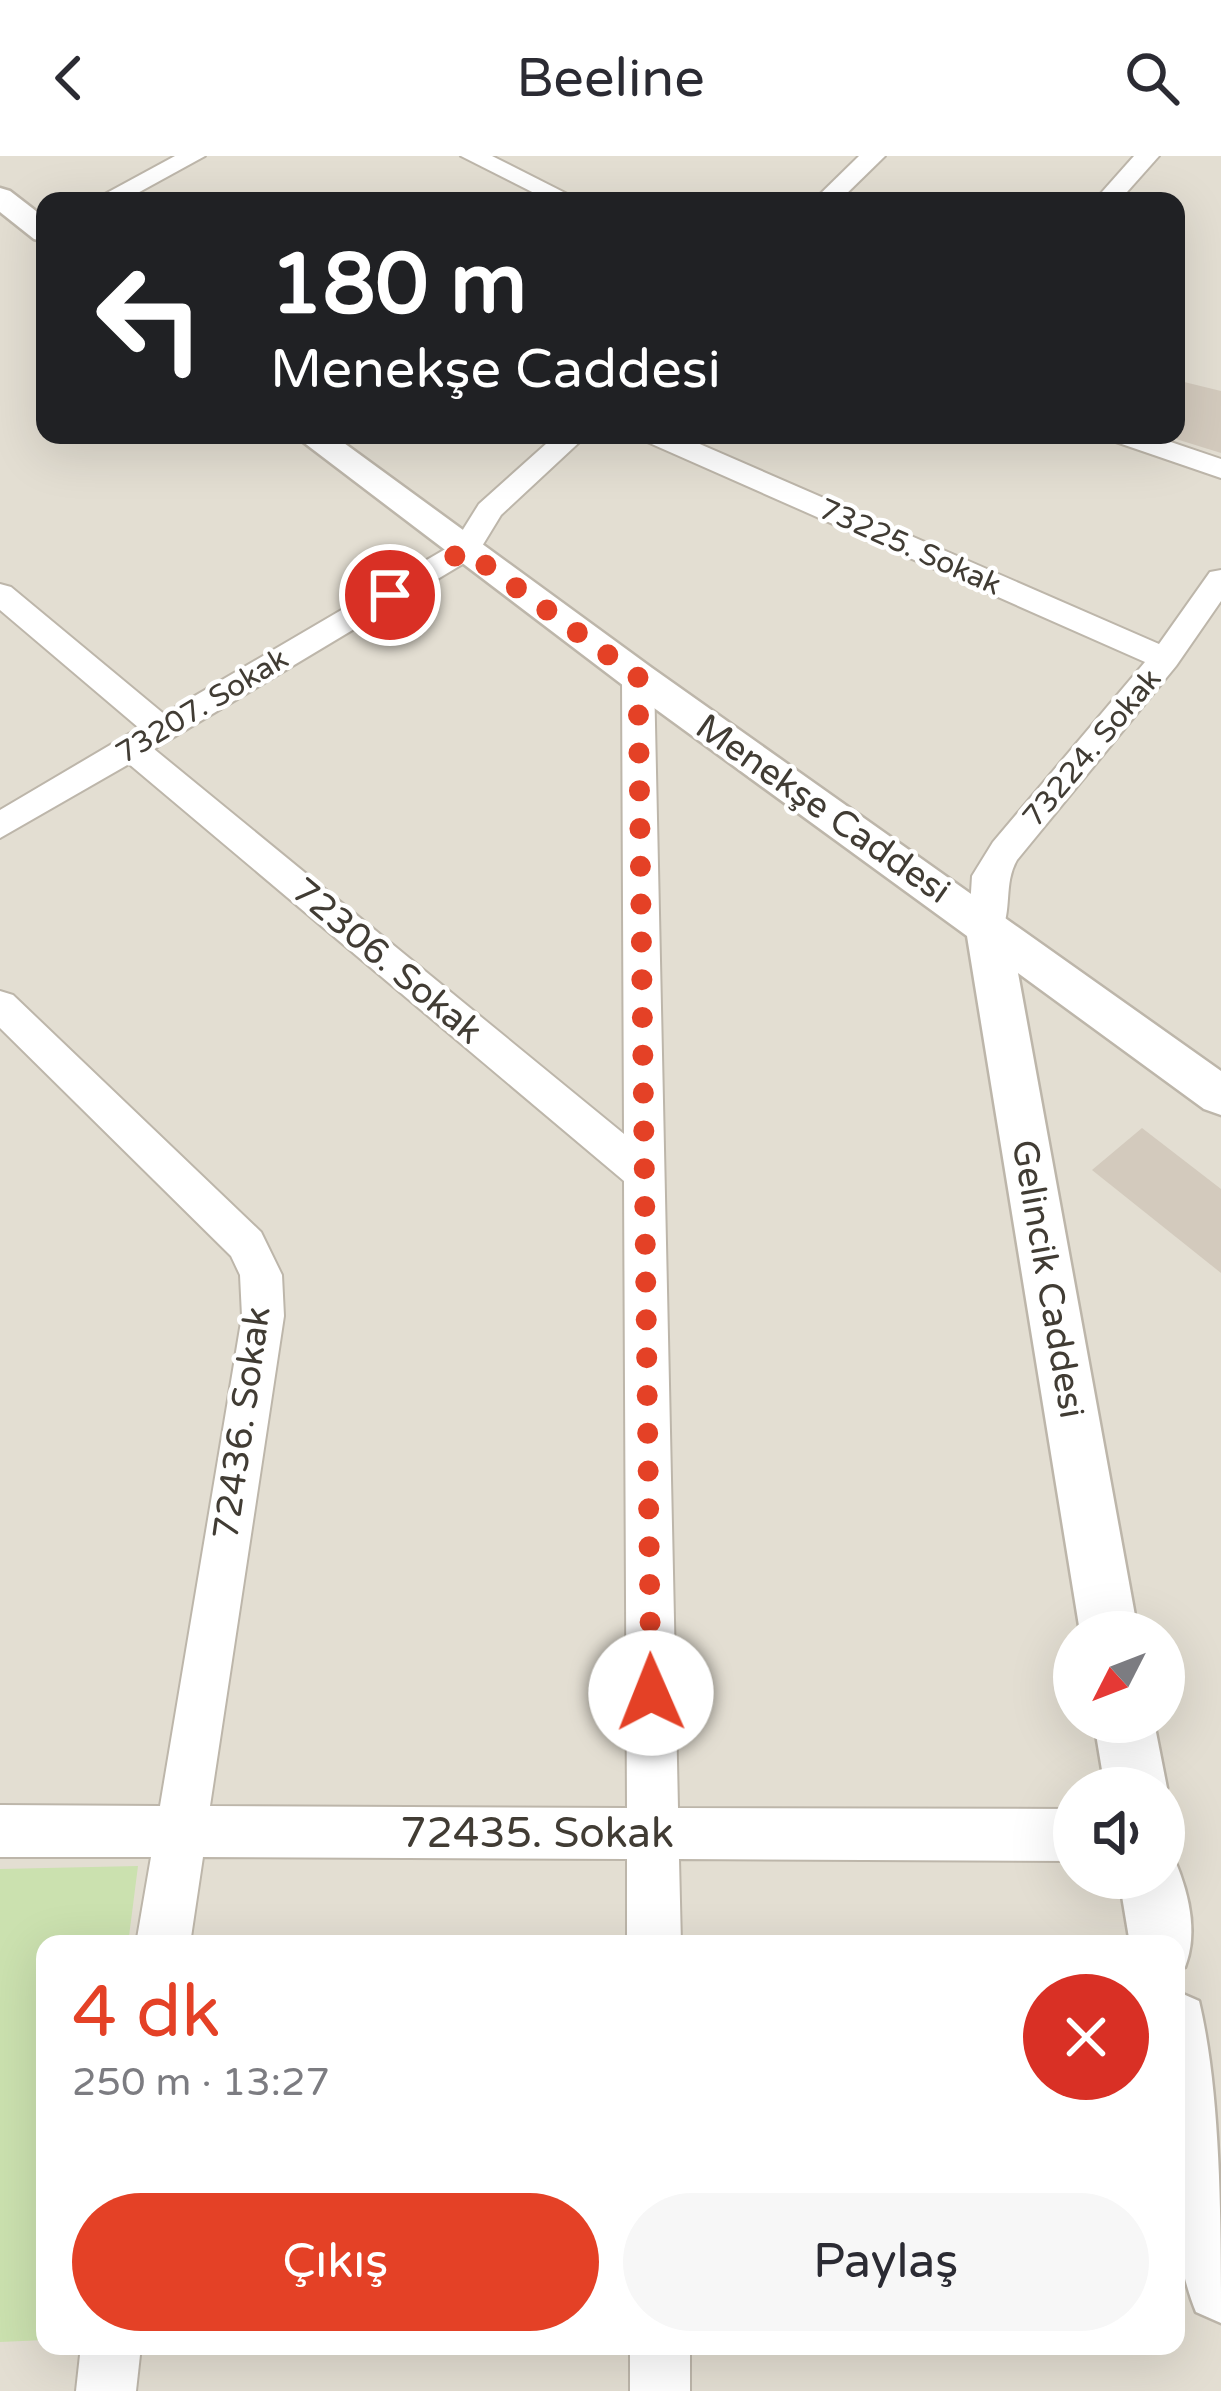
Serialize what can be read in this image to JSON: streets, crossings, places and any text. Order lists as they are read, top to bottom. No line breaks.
{"streets":{"street":["73225. Sokak","73207. Sokak","73224. Sokak","Menekşe Caddesi","72306. Sokak","Gelincik Caddesi","72436. Sokak","72435. Sokak"]},"crossings":[["73225. Sokak","73224. Sokak"],["73207. Sokak","Menekşe Caddesi"],["73207. Sokak","72306. Sokak"],["73224. Sokak","Menekşe Caddesi"],["73224. Sokak","Gelincik Caddesi"],["Menekşe Caddesi","Gelincik Caddesi"],["72436. Sokak","72435. Sokak"]],"north":"bottom left","page":{"header":"Beeline","turn":["180 m","Menekşe Caddesi"],"heading":["4 dk","250 m · 13:27"],"buttons":["Çıkış","Paylaş"]}}
